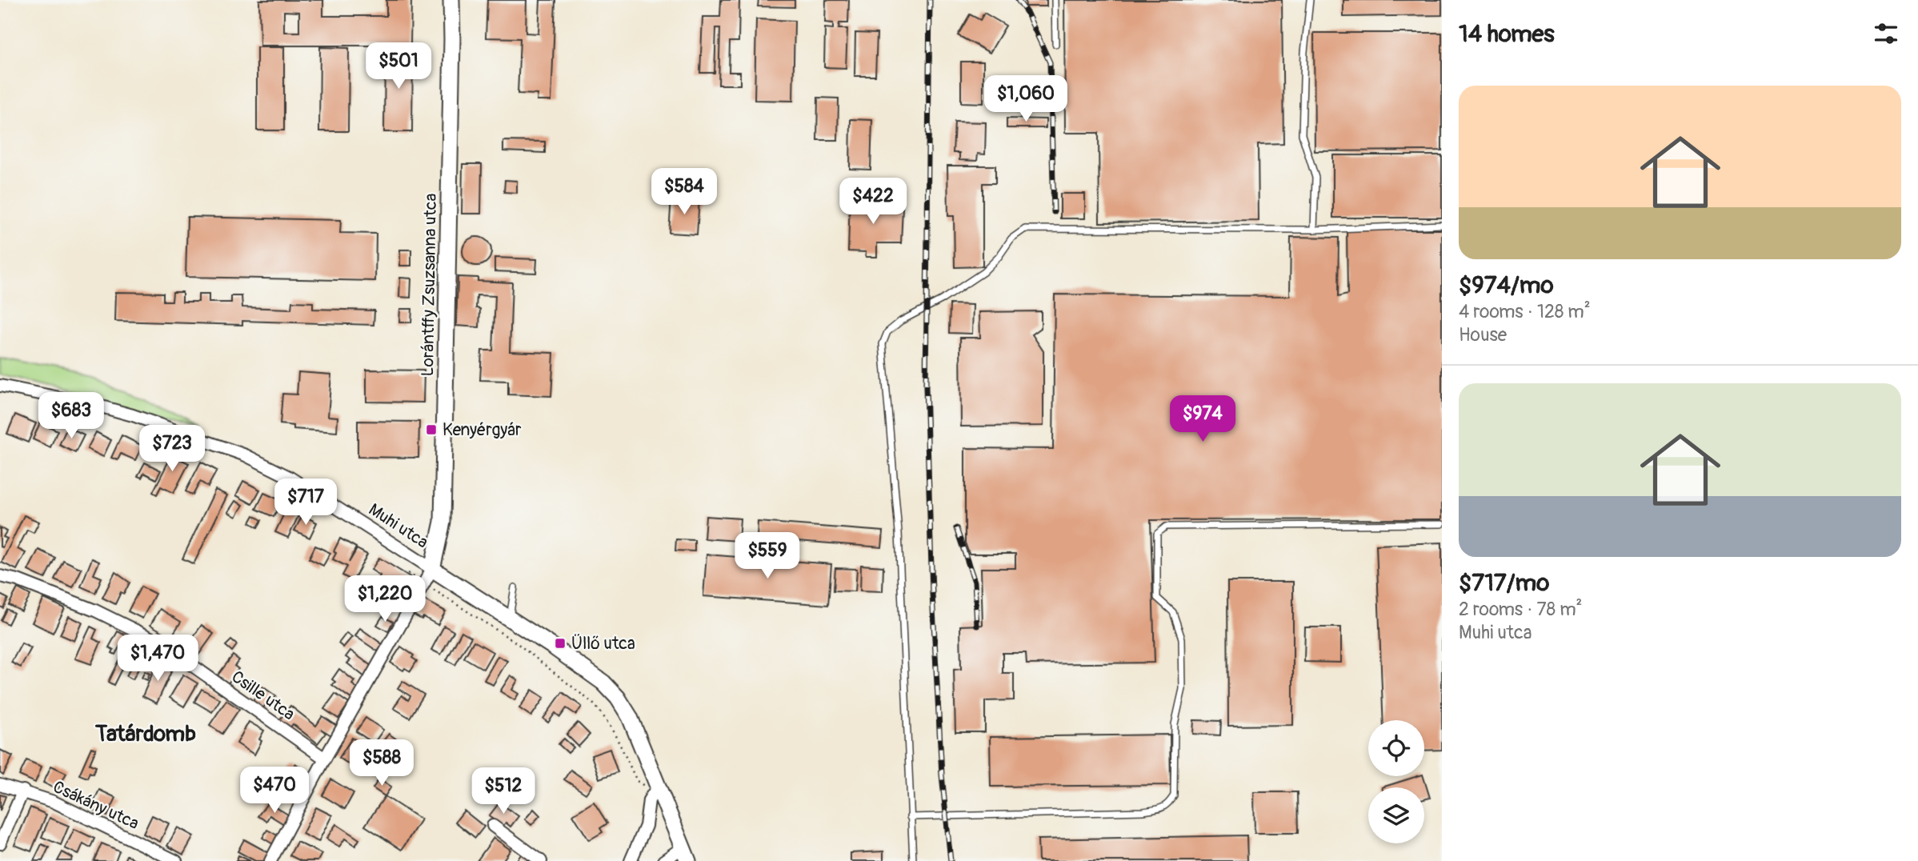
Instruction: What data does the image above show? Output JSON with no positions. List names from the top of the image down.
{
  "streets": {
    "main road": ["Lorántffy Zsuzsanna utca", "Muhi utca"],
    "street": ["Csille utca", "Csákány utca"]
  },
  "crossings": [
    ["Lorántffy Zsuzsanna utca", "Muhi utca"]
  ],
  "districts": ["Tatárdomb"],
  "places": {
    "transit": ["Kenyérgyár", "Üllő utca"]
  },
  "page": {
    "heading": "14 homes",
    "price": [
      "$501",
      "$1,060",
      "$584",
      "$422",
      "$683",
      "$974",
      "$723",
      "$717",
      "$559",
      "$1,220",
      "$1,470",
      "$588",
      "$470",
      "$512"
    ],
    "list": [
      {
        "name": "$974/mo",
        "note": "4 rooms · 128 m² · House"
      },
      {
        "name": "$717/mo",
        "note": "2 rooms · 78 m² · Muhi utca"
      }
    ]
  }
}
